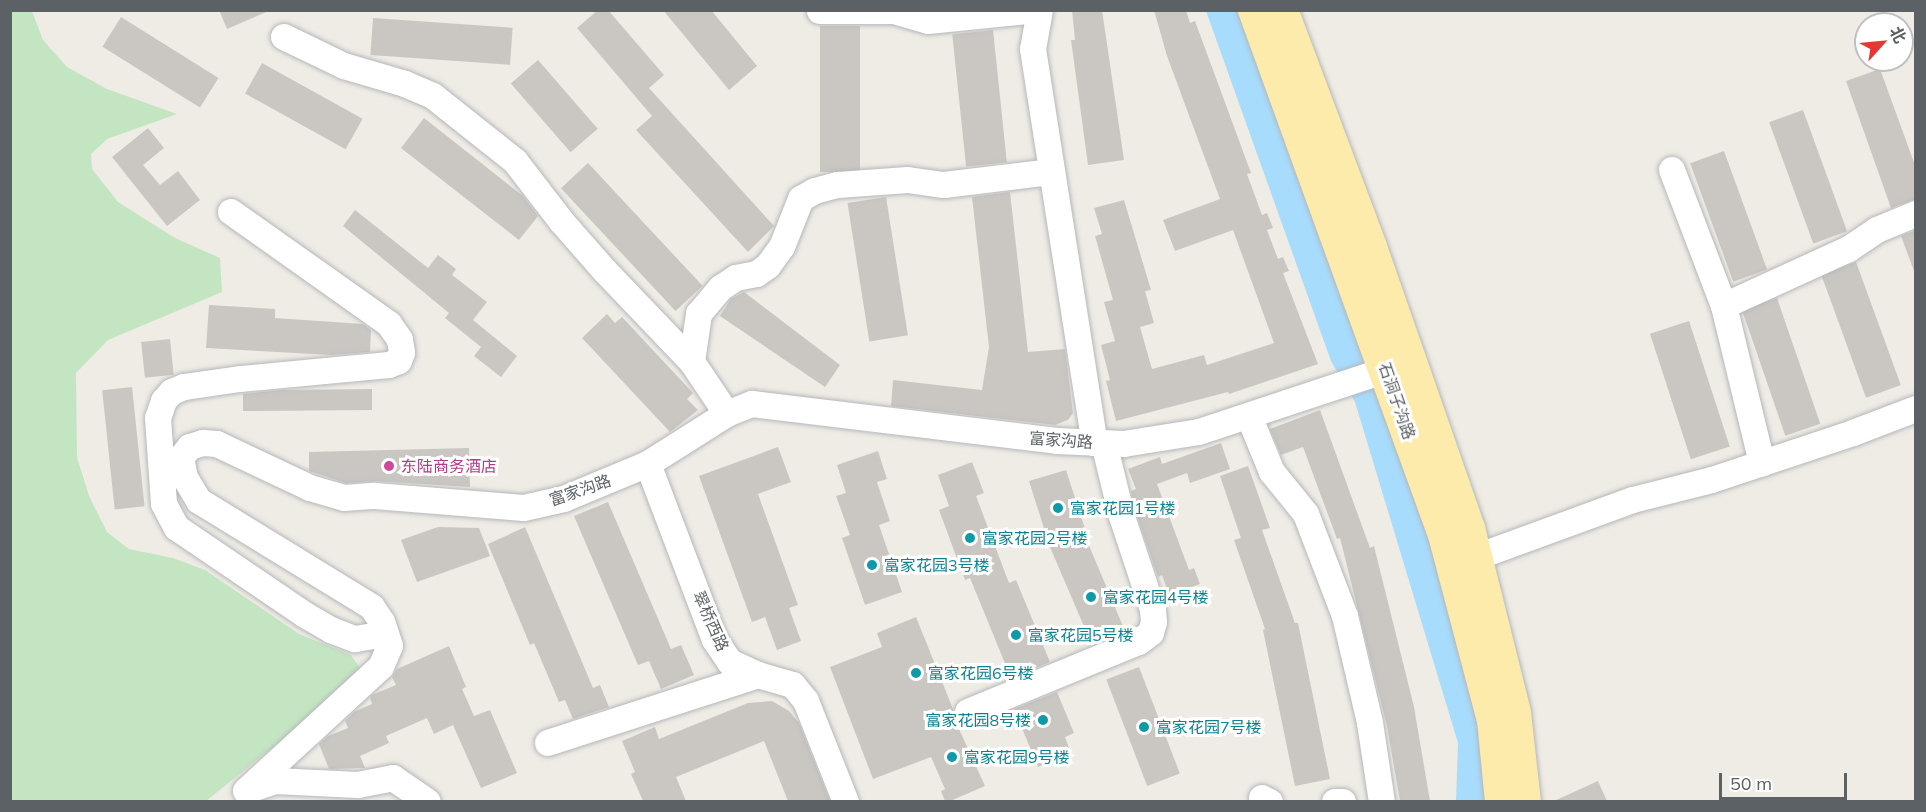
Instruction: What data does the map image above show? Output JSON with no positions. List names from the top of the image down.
{
  "streets": {
    "main road": ["石洞子沟路"],
    "street": ["富家沟路", "翠桥西路"]
  },
  "crossings": [
    ["石洞子沟路", "富家沟路"],
    ["富家沟路", "翠桥西路"]
  ],
  "places": [
    "东陆商务酒店",
    "富家花园1号楼",
    "富家花园2号楼",
    "富家花园3号楼",
    "富家花园4号楼",
    "富家花园5号楼",
    "富家花园6号楼",
    "富家花园8号楼",
    "富家花园7号楼",
    "富家花园9号楼"
  ],
  "scale_bar": "50 m",
  "north": "top right"
}
